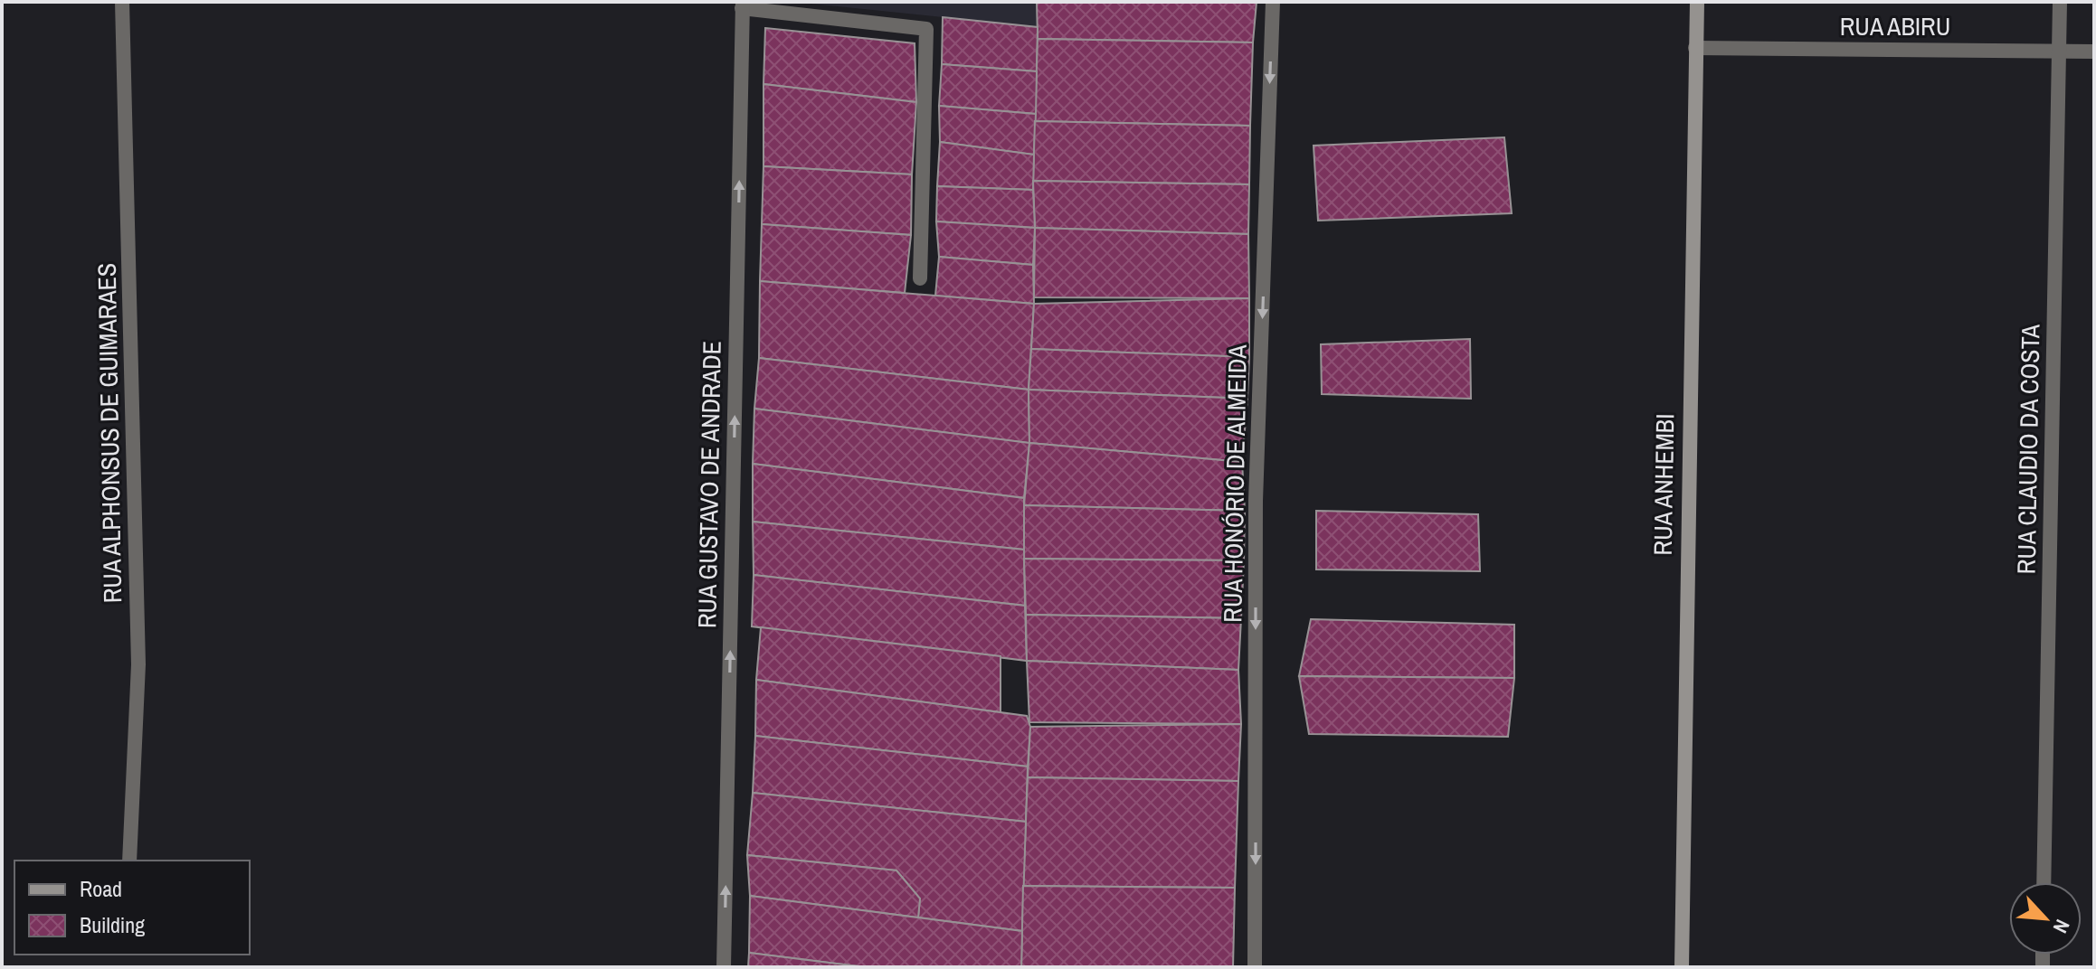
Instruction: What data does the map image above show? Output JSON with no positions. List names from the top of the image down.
{
  "streets": {
    "street": [
      "RUA ABIRU",
      "RUA ALPHONSUS DE GUIMARAES",
      "RUA CLAUDIO DA COSTA",
      "RUA HONÓRIO DE ALMEIDA",
      "RUA GUSTAVO DE ANDRADE",
      "RUA ANHEMBI"
    ]
  },
  "crossings": [
    ["RUA ABIRU", "RUA CLAUDIO DA COSTA"],
    ["RUA ABIRU", "RUA ANHEMBI"]
  ],
  "one_way": ["RUA HONÓRIO DE ALMEIDA", "RUA GUSTAVO DE ANDRADE"],
  "legend": ["Road", "Building"],
  "north": "bottom right"
}
